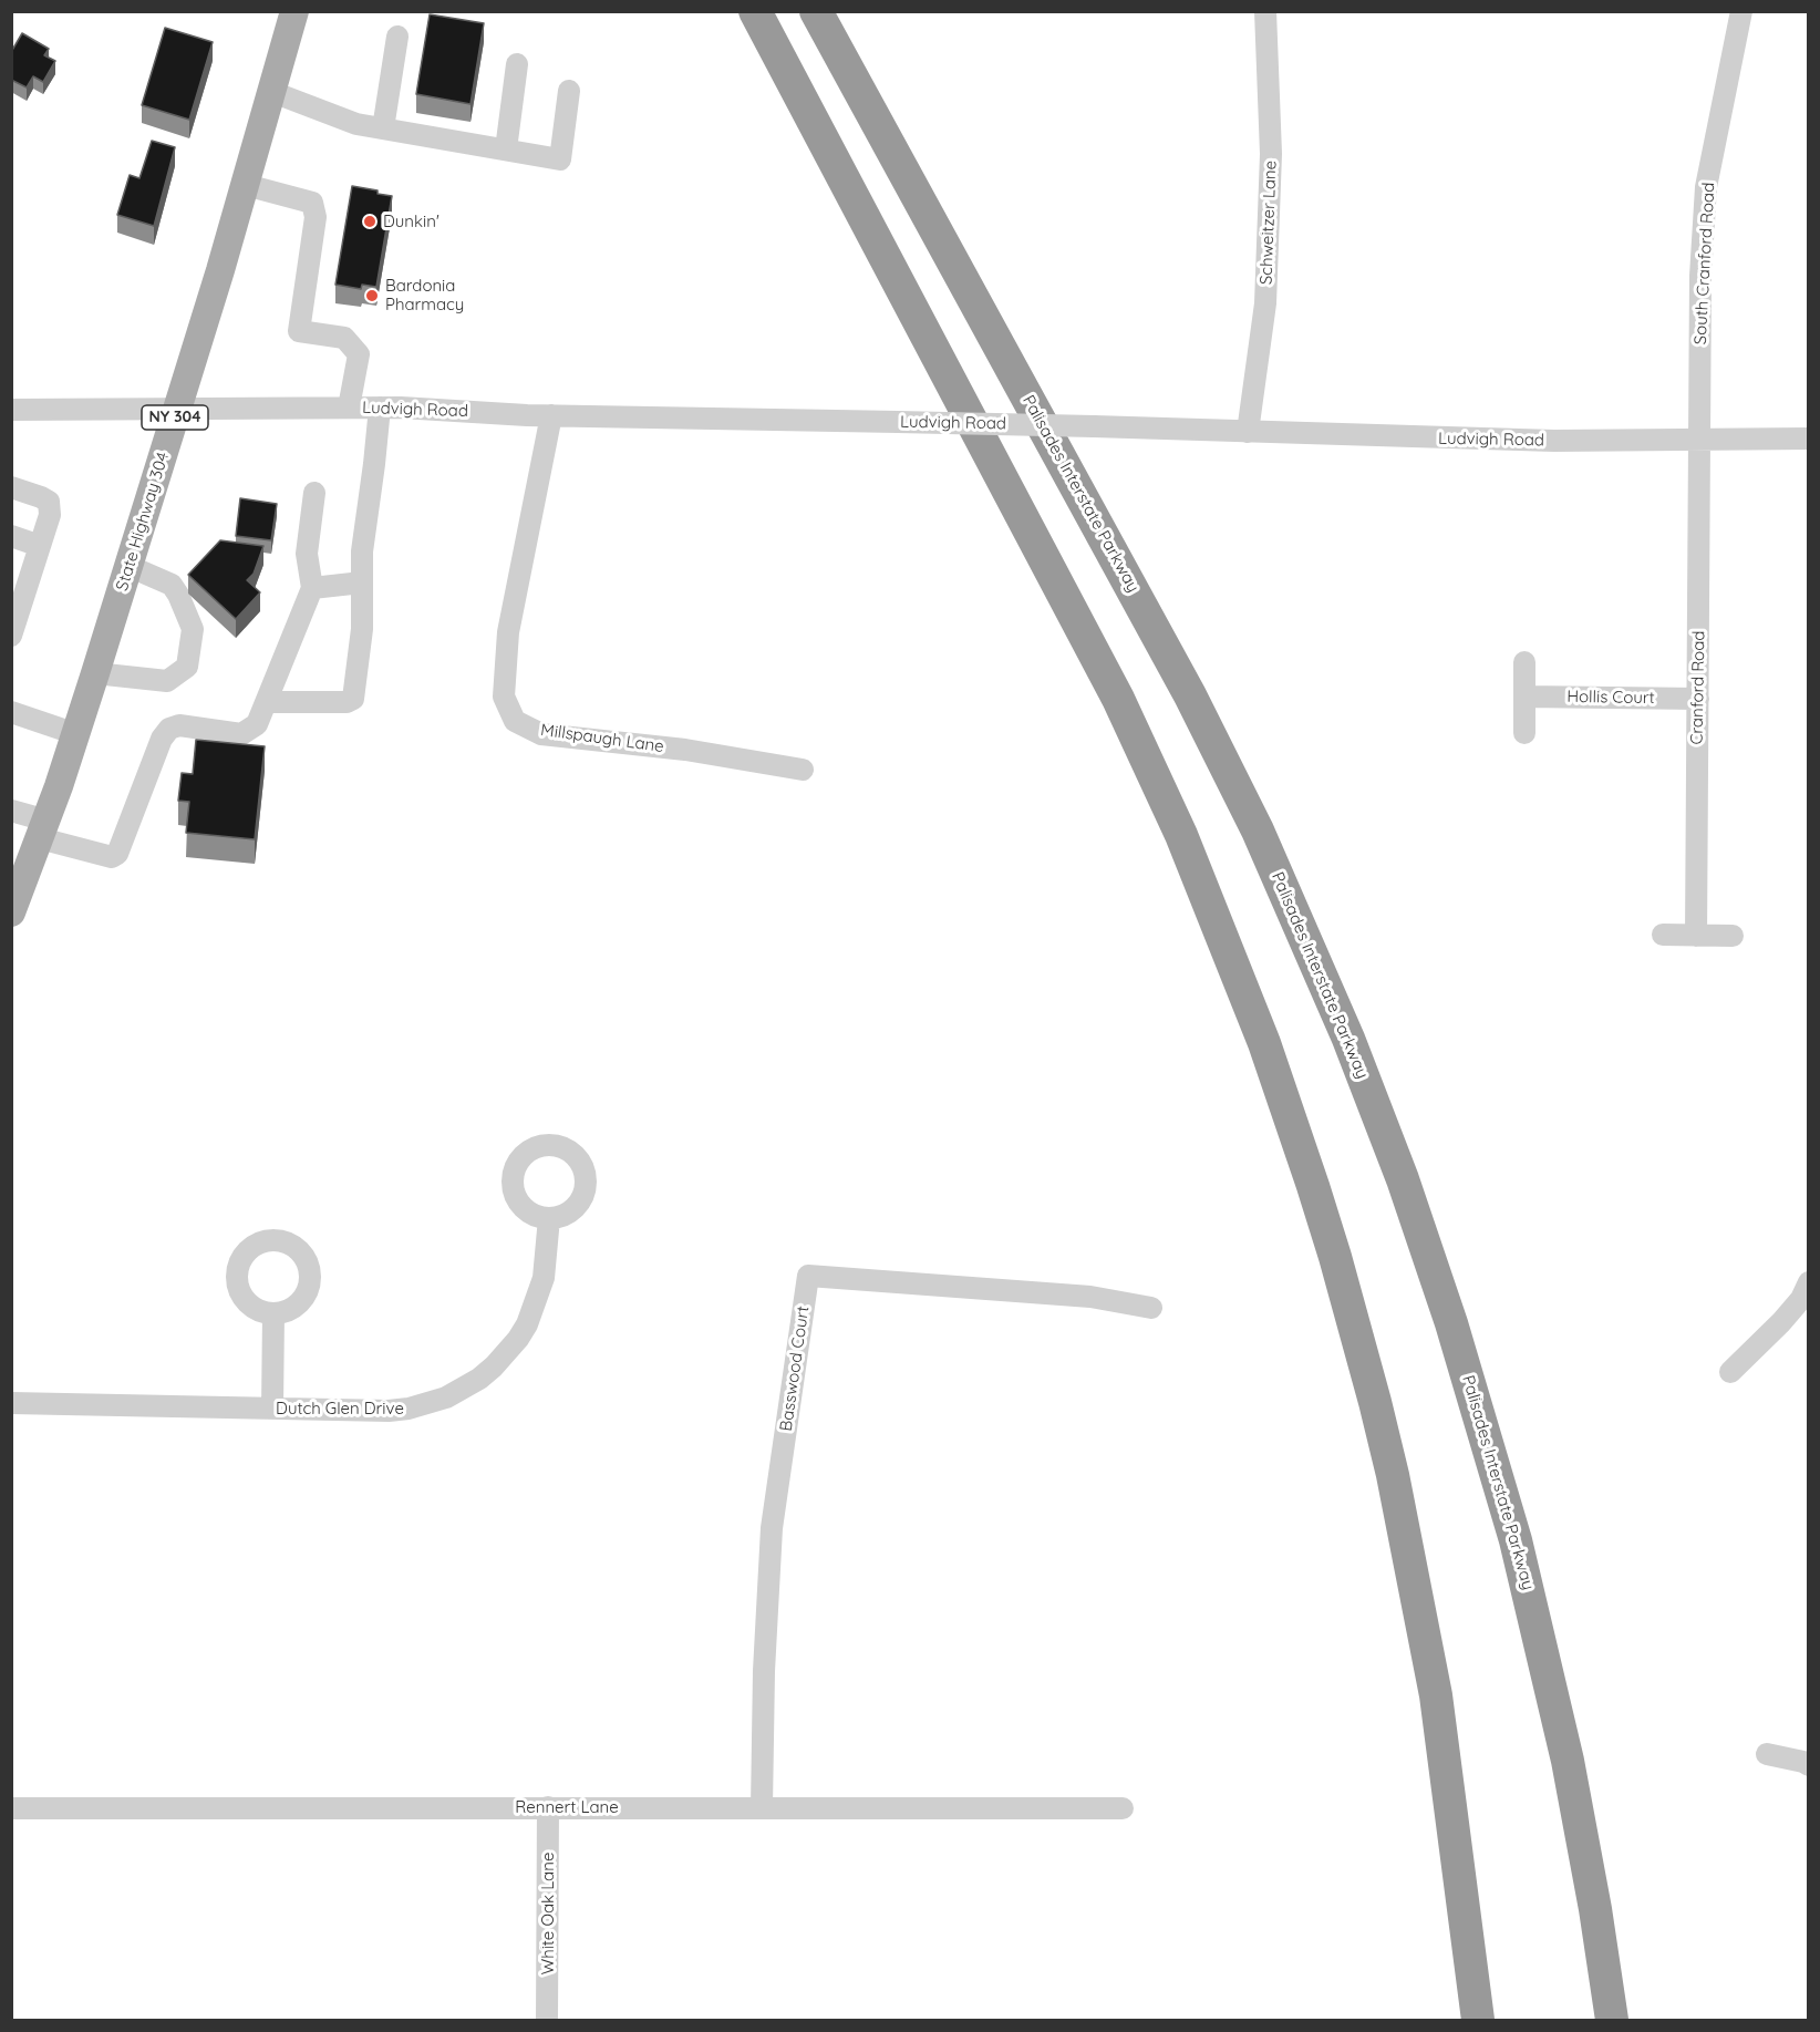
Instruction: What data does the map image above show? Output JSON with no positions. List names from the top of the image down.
{
  "streets": {
    "highway": ["Palisades Interstate Parkway"],
    "main road": ["NY 304", "State Highway 304"],
    "street": [
      "Schweitzer Lane",
      "South Cranford Road",
      "Ludvigh Road",
      "Cranford Road",
      "Hollis Court",
      "Millspaugh Lane",
      "Basswood Court",
      "Dutch Glen Drive",
      "Rennert Lane",
      "White Oak Lane"
    ]
  },
  "crossings": [
    ["Schweitzer Lane", "Ludvigh Road"],
    ["South Cranford Road", "Ludvigh Road"],
    ["South Cranford Road", "Cranford Road"],
    ["Ludvigh Road", "State Highway 304"],
    ["Ludvigh Road", "Cranford Road"],
    ["Ludvigh Road", "Millspaugh Lane"],
    ["Cranford Road", "Hollis Court"],
    ["Basswood Court", "Rennert Lane"],
    ["Rennert Lane", "White Oak Lane"]
  ],
  "places": ["Dunkin'", "Bardonia Pharmacy"]
}
